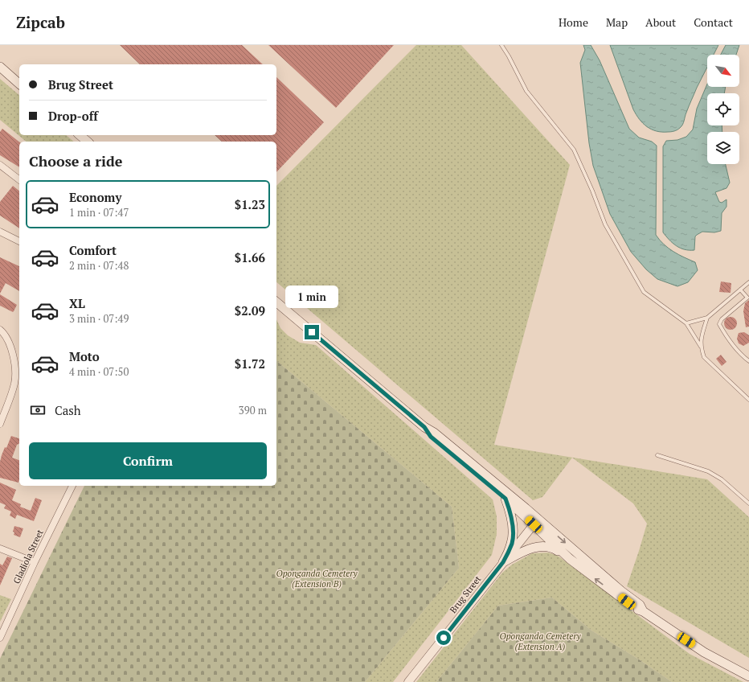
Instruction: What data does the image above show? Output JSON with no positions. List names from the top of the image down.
{
  "streets": {
    "street": ["Gladiola Street", "Brug Street"]
  },
  "parks": ["Oponganda Cemetery (Extension B)", "Oponganda Cemetery (Extension A)"],
  "north": "bottom right",
  "page": {
    "header": "Zipcab",
    "nav": [
      "Home",
      "Map",
      "About",
      "Contact"
    ],
    "banner": ["Brug Street", "Drop-off"],
    "heading": "Choose a ride",
    "list": [
      {
        "name": "Economy",
        "note": "1 min · 07:47",
        "value": "$1.23"
      },
      {
        "name": "Comfort",
        "note": "2 min · 07:48",
        "value": "$1.66"
      },
      {
        "name": "XL",
        "note": "3 min · 07:49",
        "value": "$2.09"
      },
      {
        "name": "Moto",
        "note": "4 min · 07:50",
        "value": "$1.72"
      }
    ],
    "bubble": "1 min",
    "pay": ["Cash", "390 m"],
    "buttons": "Confirm"
  }
}
